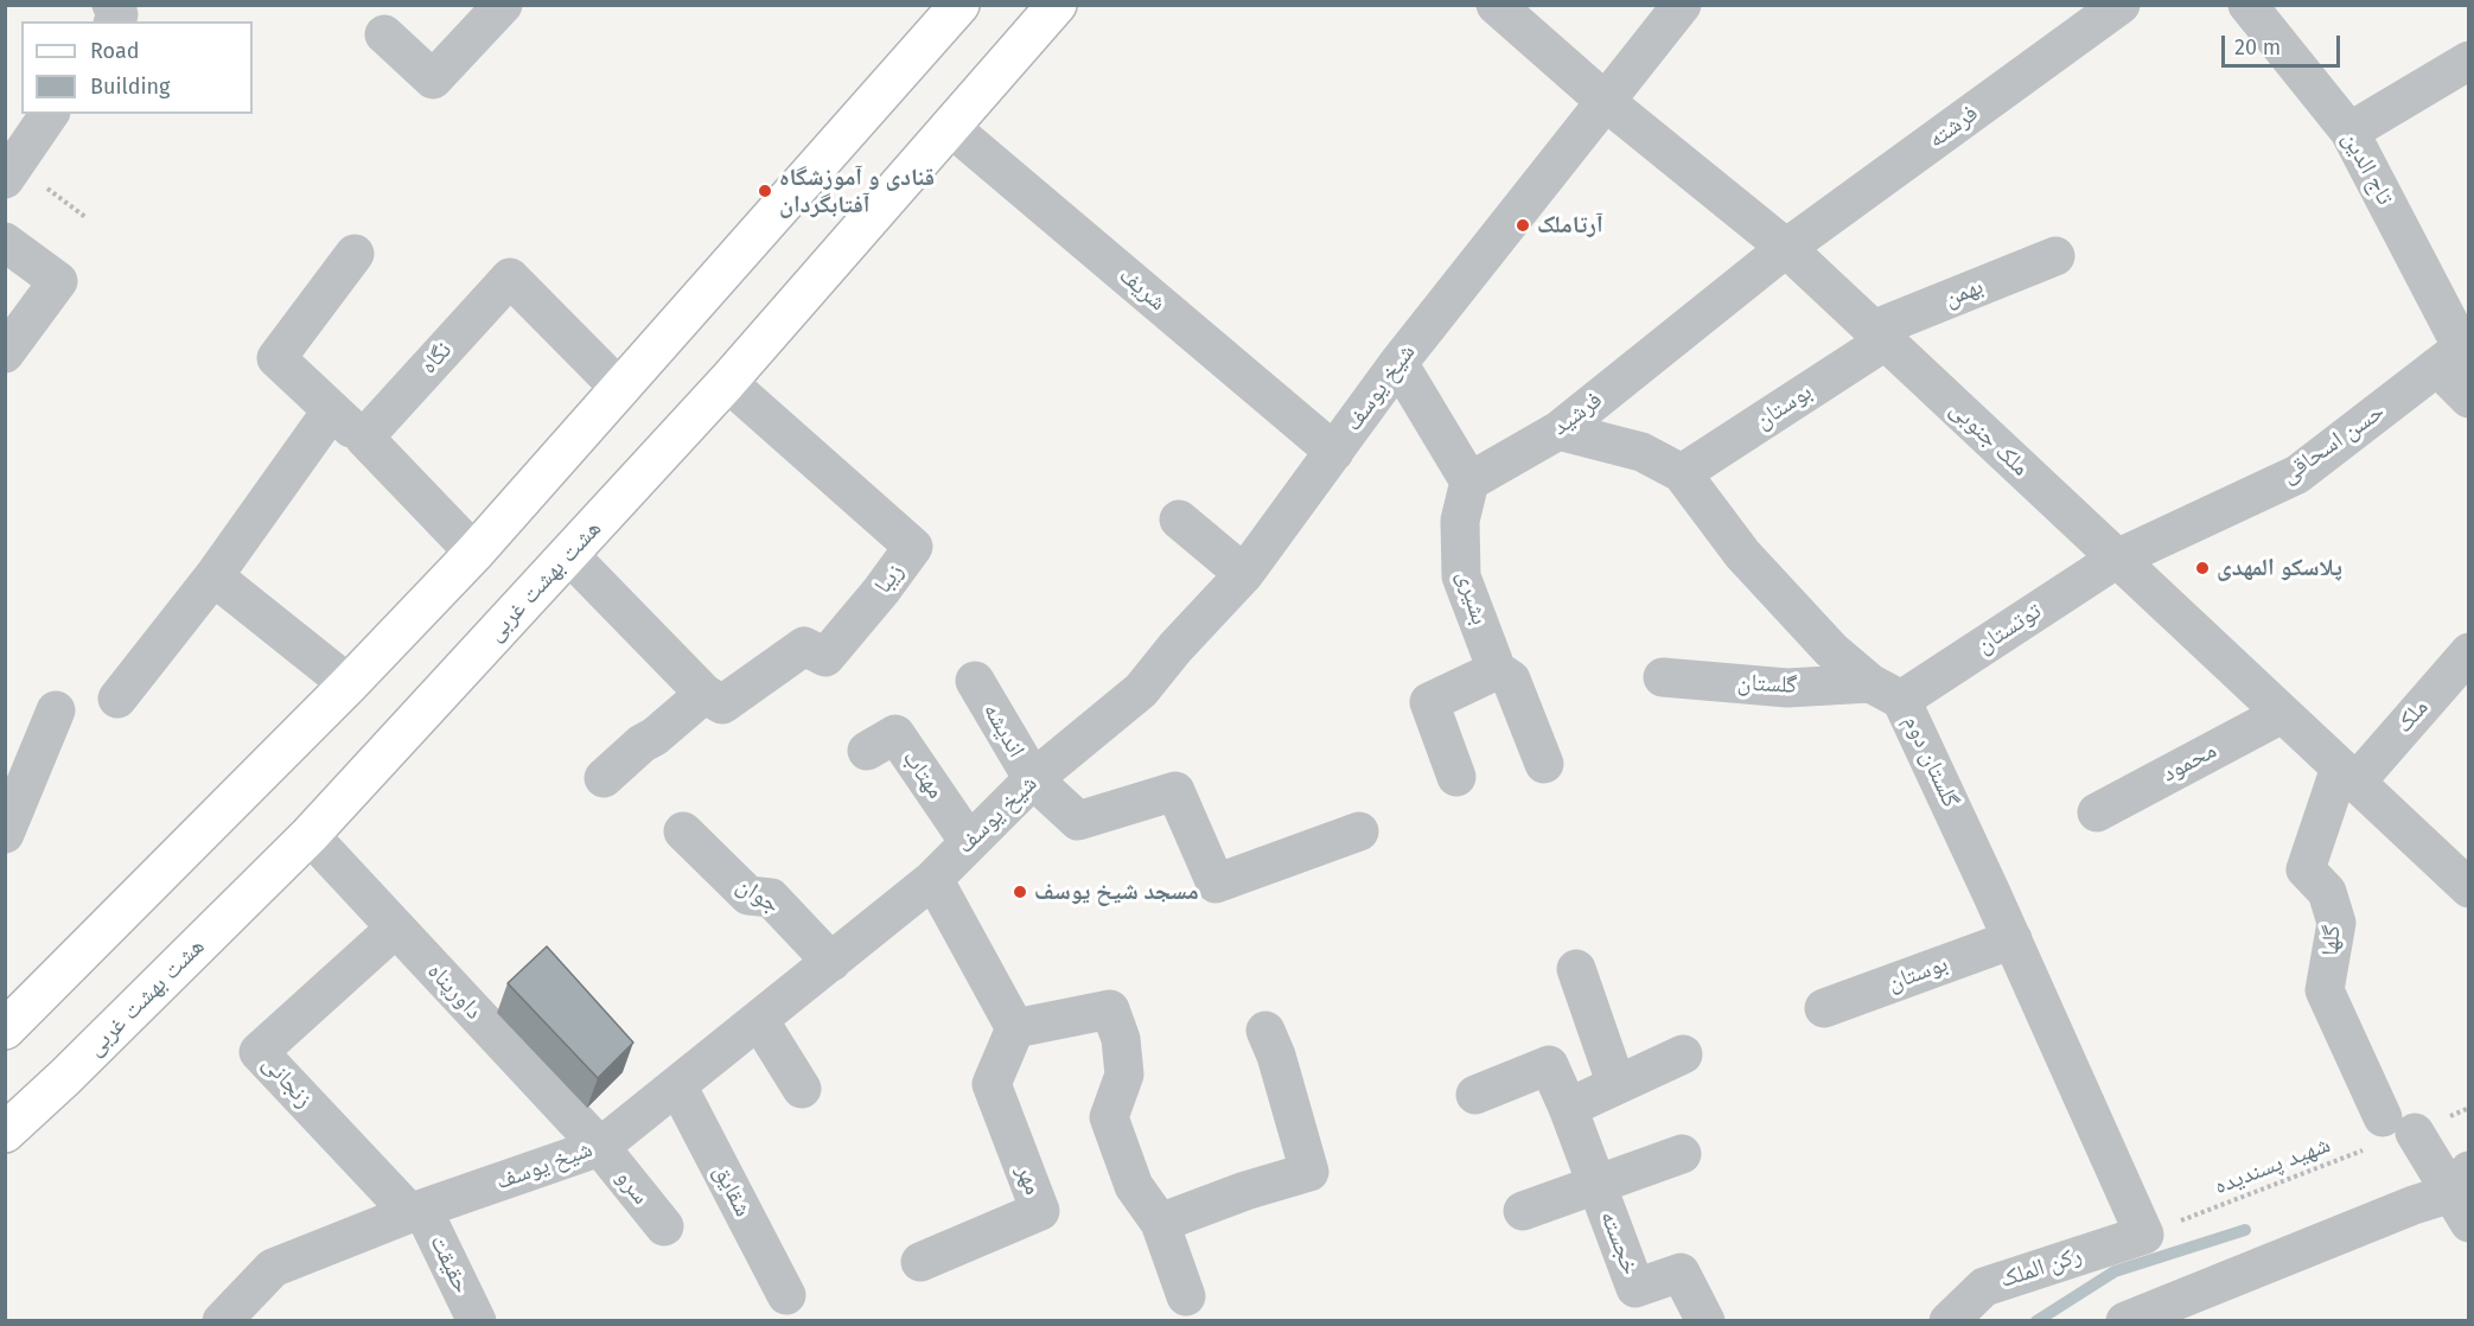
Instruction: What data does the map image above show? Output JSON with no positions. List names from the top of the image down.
{
  "streets": {
    "main road": ["هشت بهشت غربی"],
    "street": [
      "فرشته",
      "تاج الدین",
      "شریف",
      "بهمن",
      "نگاه",
      "شیخ یوسف",
      "بوستان",
      "فرشید",
      "ملک جنوبی",
      "حسن اسحاقی",
      "زیبا",
      "بشیری",
      "توتستان",
      "گلستان",
      "ملک",
      "اندیشه",
      "گلستان دوم",
      "محمود",
      "مهتاب",
      "جوان",
      "گلها",
      "داورپناه",
      "زنجانی",
      "مهر",
      "سرو",
      "شقایق",
      "خجسته",
      "حقیقت",
      "رکن الملک"
    ],
    "path": ["شهید پسندیده"]
  },
  "crossings": [
    ["فرشته", "فرشید"],
    ["فرشته", "ملک جنوبی"],
    ["تاج الدین", "حسن اسحاقی"],
    ["شریف", "شیخ یوسف"],
    ["شریف", "هشت بهشت غربی"],
    ["بهمن", "بوستان"],
    ["بهمن", "ملک جنوبی"],
    ["شیخ یوسف", "ملک جنوبی"],
    ["شیخ یوسف", "اندیشه"],
    ["شیخ یوسف", "مهتاب"],
    ["شیخ یوسف", "جوان"],
    ["شیخ یوسف", "داورپناه"],
    ["شیخ یوسف", "زنجانی"],
    ["شیخ یوسف", "سرو"],
    ["شیخ یوسف", "شقایق"],
    ["شیخ یوسف", "حقیقت"],
    ["بوستان", "ملک جنوبی"],
    ["بوستان", "گلستان دوم"],
    ["فرشید", "ملک جنوبی"],
    ["فرشید", "بشیری"],
    ["فرشید", "گلستان دوم"],
    ["ملک جنوبی", "حسن اسحاقی"],
    ["ملک جنوبی", "توتستان"],
    ["ملک جنوبی", "ملک"],
    ["ملک جنوبی", "محمود"],
    ["ملک جنوبی", "گلها"],
    ["حسن اسحاقی", "توتستان"],
    ["زیبا", "هشت بهشت غربی"],
    ["هشت بهشت غربی", "داورپناه"],
    ["توتستان", "گلستان"],
    ["توتستان", "گلستان دوم"],
    ["گلستان", "گلستان دوم"],
    ["ملک", "گلها"],
    ["گلستان دوم", "شهید پسندیده"],
    ["گلستان دوم", "رکن الملک"],
    ["گلها", "شهید پسندیده"],
    ["داورپناه", "زنجانی"],
    ["داورپناه", "سرو"],
    ["زنجانی", "حقیقت"],
    ["شهید پسندیده", "رکن الملک"]
  ],
  "places": [
    "قنادی و آموزشگاه آفتابگردان",
    "آرتاملک",
    "پلاسکو المهدی",
    "مسجد شیخ یوسف"
  ],
  "legend": ["Road", "Building"],
  "scale_bar": "20 m"
}
